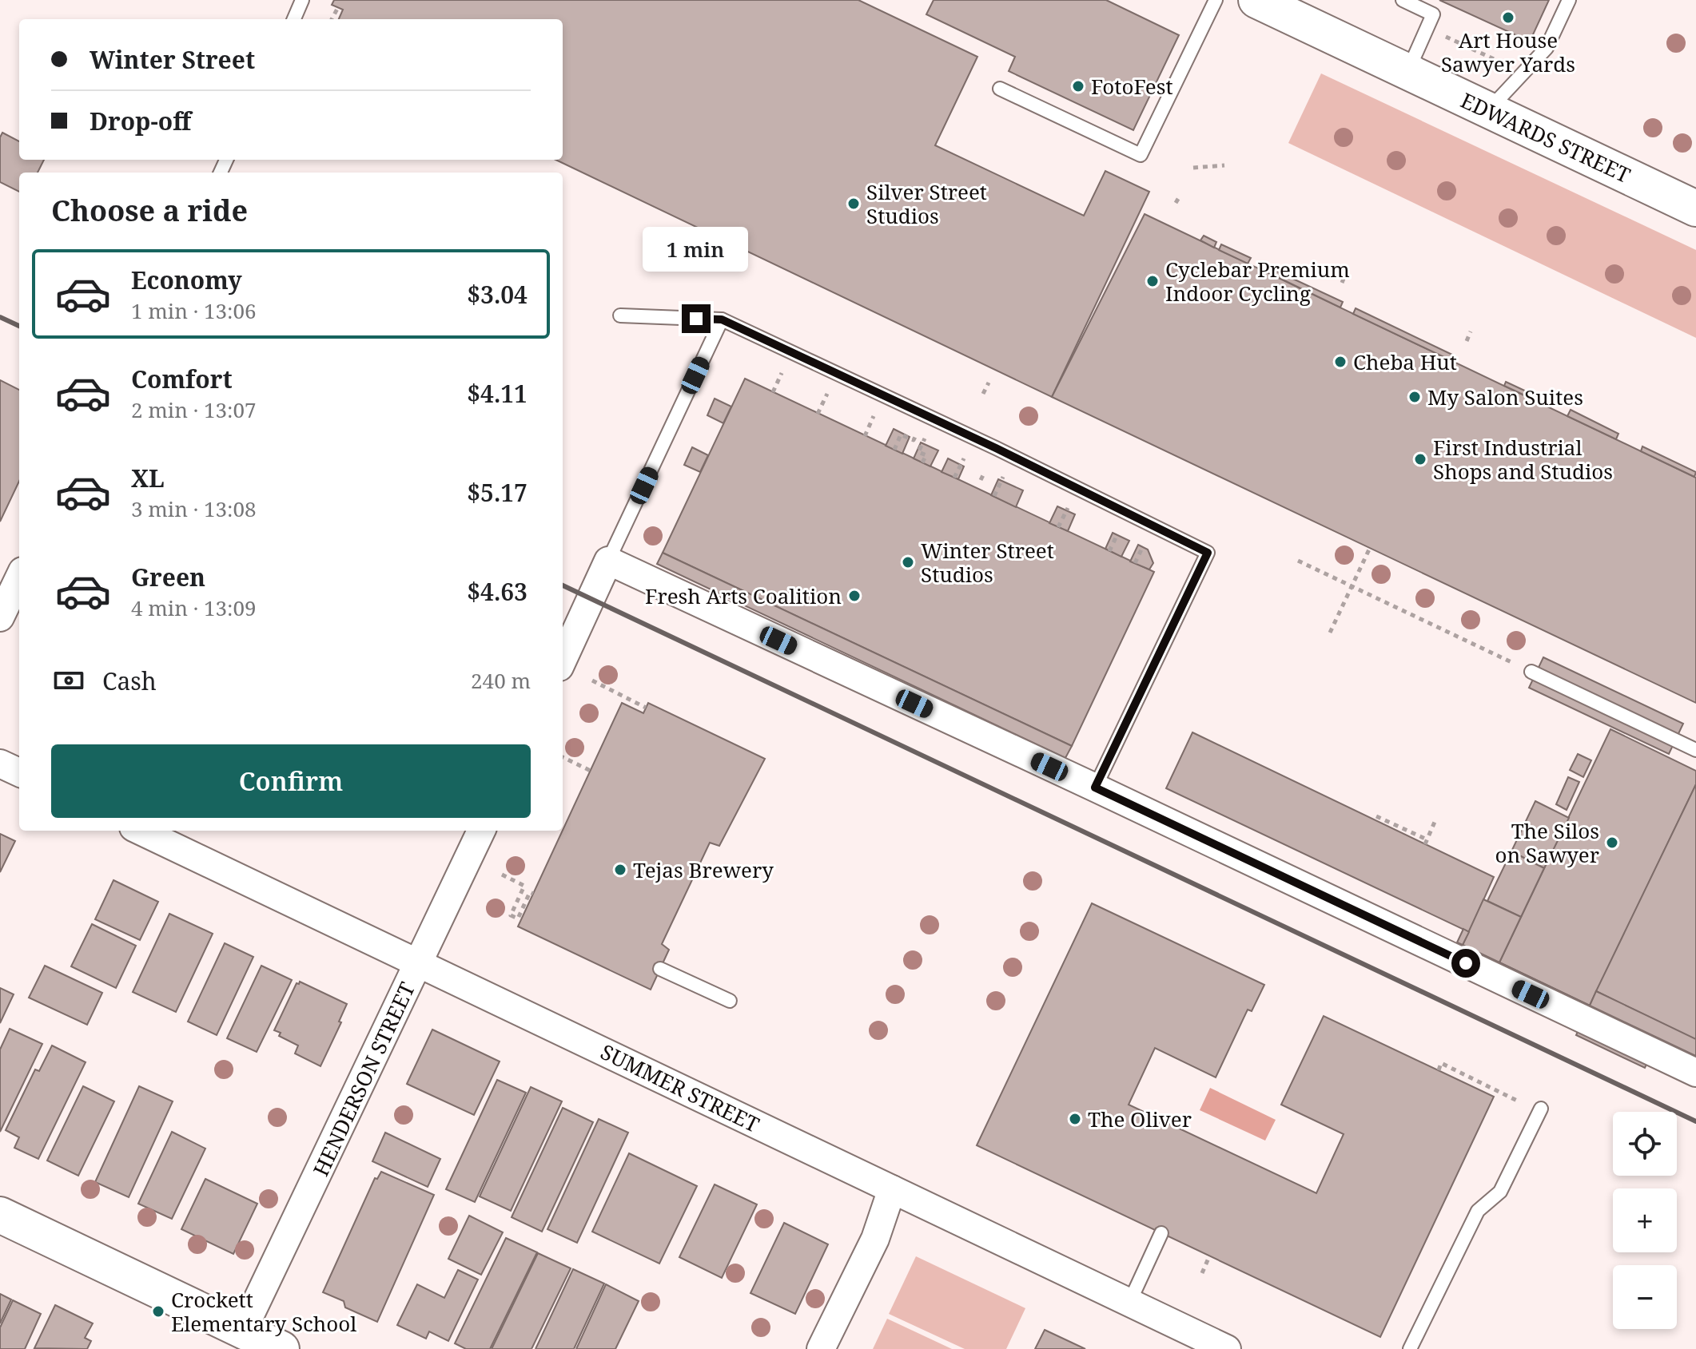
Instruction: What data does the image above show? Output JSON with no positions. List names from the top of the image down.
{
  "streets": {
    "street": ["EDWARDS STREET", "HENDERSON STREET", "SUMMER STREET"]
  },
  "crossings": [
    ["HENDERSON STREET", "SUMMER STREET"]
  ],
  "places": [
    "Art House Sawyer Yards",
    "FotoFest",
    "Silver Street Studios",
    "Cyclebar Premium Indoor Cycling",
    "Cheba Hut",
    "My Salon Suites",
    "First Industrial Shops and Studios",
    "Winter Street Studios",
    "Fresh Arts Coalition",
    "The Silos on Sawyer",
    "Tejas Brewery",
    "The Oliver",
    "Crockett Elementary School"
  ],
  "page": {
    "banner": ["Winter Street", "Drop-off"],
    "heading": "Choose a ride",
    "bubble": "1 min",
    "list": [
      {
        "name": "Economy",
        "note": "1 min · 13:06",
        "value": "$3.04"
      },
      {
        "name": "Comfort",
        "note": "2 min · 13:07",
        "value": "$4.11"
      },
      {
        "name": "XL",
        "note": "3 min · 13:08",
        "value": "$5.17"
      },
      {
        "name": "Green",
        "note": "4 min · 13:09",
        "value": "$4.63"
      }
    ],
    "pay": ["Cash", "240 m"],
    "buttons": "Confirm",
    "map_buttons": ["+", "−"]
  }
}
